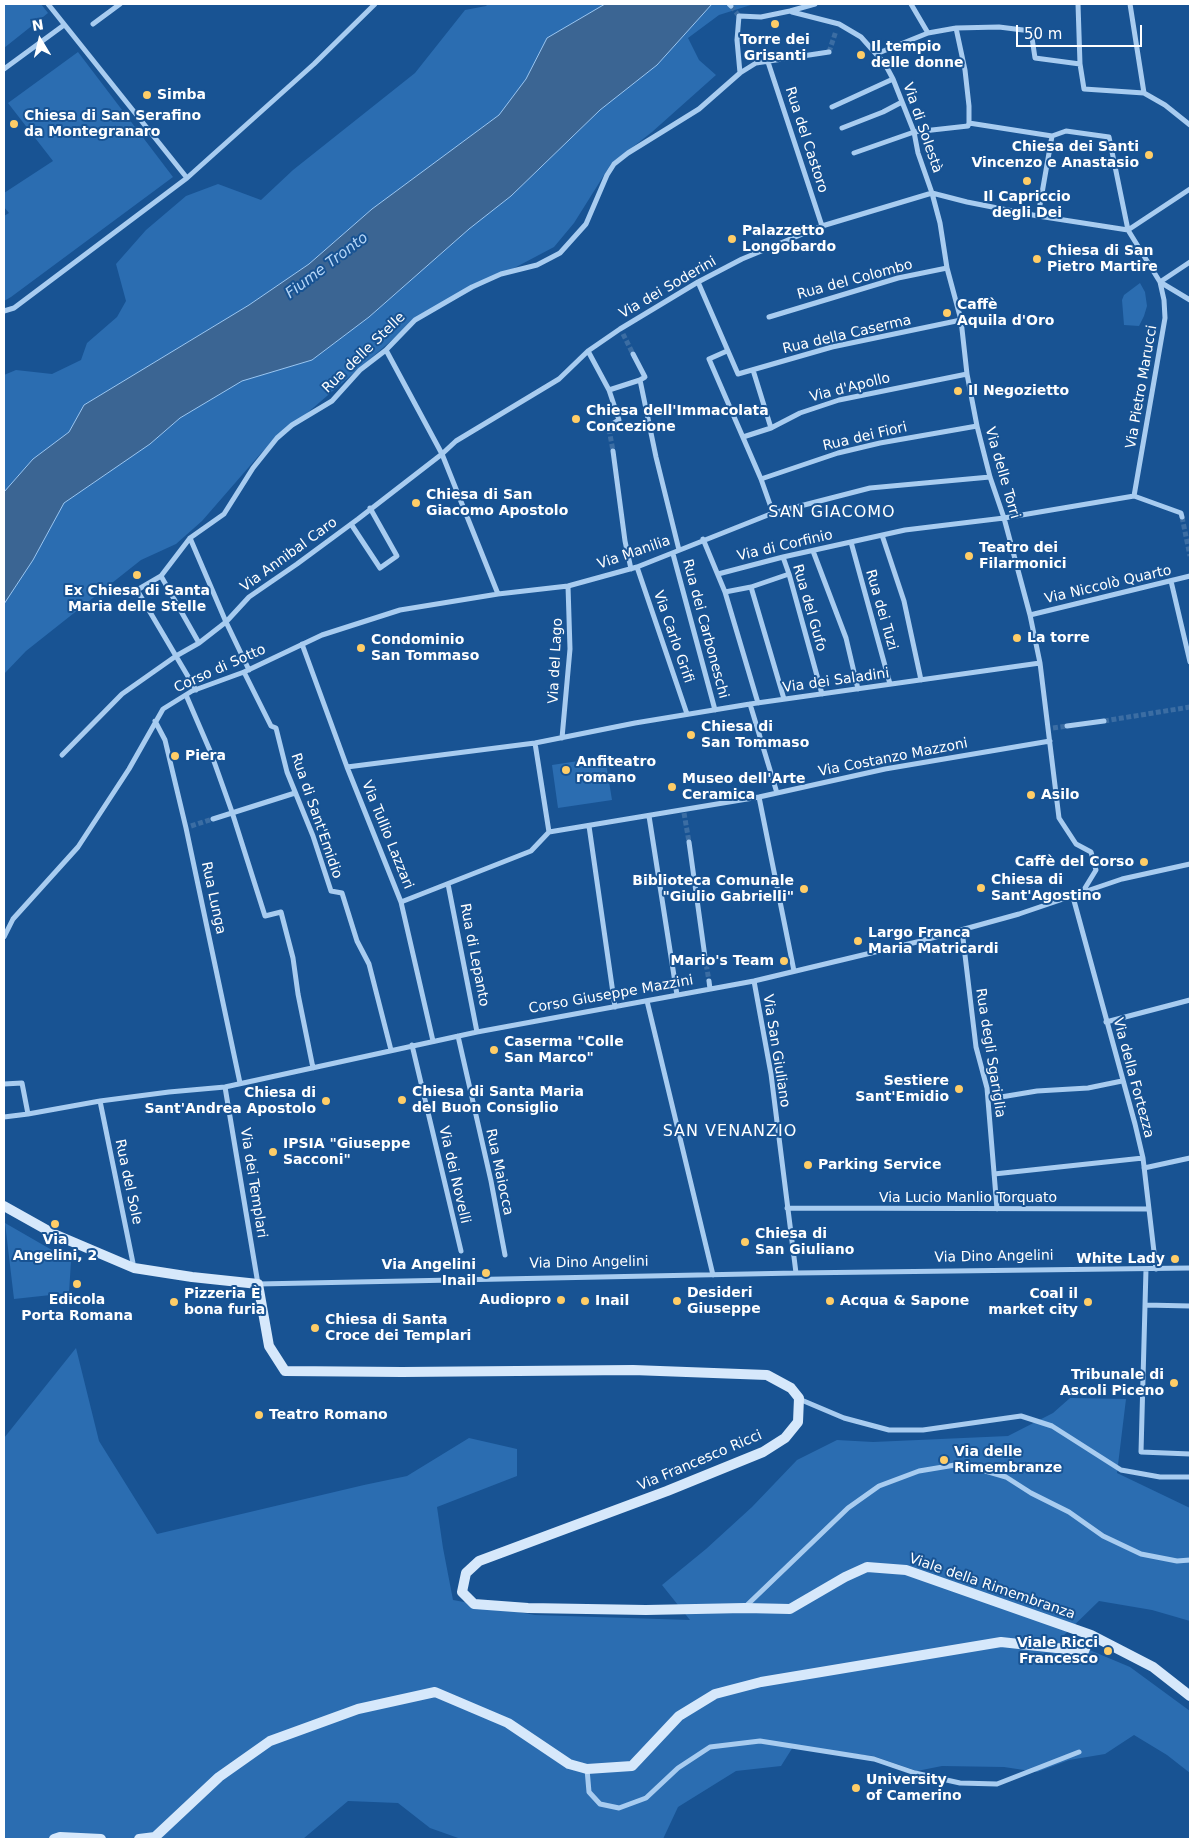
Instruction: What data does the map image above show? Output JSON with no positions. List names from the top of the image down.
{
  "streets": {
    "street": [
      "Via di Solestà",
      "Rua del Castoro",
      "Rua del Colombo",
      "Via dei Soderini",
      "Rua della Caserma",
      "Rua delle Stelle",
      "Via Pietro Marucci",
      "Via d'Apollo",
      "Rua dei Fiori",
      "Via delle Torri",
      "Via di Corfinio",
      "Via Manilia",
      "Via Annibal Caro",
      "Via Niccolò Quarto",
      "Rua del Gufo",
      "Rua dei Tuzi",
      "Rua dei Carboneschi",
      "Via Carlo Grifi",
      "Via del Lago",
      "Corso di Sotto",
      "Via dei Saladini",
      "Via Costanzo Mazzoni",
      "Rua di Sant'Emidio",
      "Via Tullio Lazzari",
      "Rua Lunga",
      "Rua di Lepanto",
      "Corso Giuseppe Mazzini",
      "Via San Giuliano",
      "Rua degli Sgariglia",
      "Via della Fortezza",
      "Rua Maiocca",
      "Via dei Novelli",
      "Rua del Sole",
      "Via dei Templari",
      "Via Lucio Manlio Torquato",
      "Via Dino Angelini",
      "Via Francesco Ricci",
      "Viale della Rimembranza"
    ]
  },
  "crossings": [
    ["Via di Solestà", "Via dei Soderini"],
    ["Via di Solestà", "Via delle Torri"],
    ["Rua del Castoro", "Via dei Soderini"],
    ["Rua del Castoro", "Rua delle Stelle"],
    ["Rua del Colombo", "Via delle Torri"],
    ["Via dei Soderini", "Via delle Torri"],
    ["Via dei Soderini", "Via Annibal Caro"],
    ["Rua della Caserma", "Via delle Torri"],
    ["Rua delle Stelle", "Via Annibal Caro"],
    ["Rua delle Stelle", "Corso di Sotto"],
    ["Rua delle Stelle", "Rua di Sant'Emidio"],
    ["Via Pietro Marucci", "Via di Corfinio"],
    ["Via d'Apollo", "Via delle Torri"],
    ["Rua dei Fiori", "Via delle Torri"],
    ["Via delle Torri", "Via di Corfinio"],
    ["Via delle Torri", "Via Manilia"],
    ["Via delle Torri", "Via Niccolò Quarto"],
    ["Via delle Torri", "Via dei Saladini"],
    ["Via delle Torri", "Via Costanzo Mazzoni"],
    ["Via delle Torri", "Corso Giuseppe Mazzini"],
    ["Via di Corfinio", "Rua del Gufo"],
    ["Via di Corfinio", "Rua dei Tuzi"],
    ["Via Manilia", "Rua dei Carboneschi"],
    ["Via Manilia", "Via Carlo Grifi"],
    ["Via Manilia", "Via del Lago"],
    ["Via Manilia", "Corso di Sotto"],
    ["Via Annibal Caro", "Rua di Sant'Emidio"],
    ["Rua del Gufo", "Via dei Saladini"],
    ["Rua dei Tuzi", "Via dei Saladini"],
    ["Rua dei Carboneschi", "Via dei Saladini"],
    ["Via Carlo Grifi", "Via dei Saladini"],
    ["Via del Lago", "Via dei Saladini"],
    ["Corso di Sotto", "Rua di Sant'Emidio"],
    ["Corso di Sotto", "Via Tullio Lazzari"],
    ["Corso di Sotto", "Rua Lunga"],
    ["Via dei Saladini", "Via Tullio Lazzari"],
    ["Rua di Sant'Emidio", "Corso Giuseppe Mazzini"],
    ["Via Tullio Lazzari", "Corso Giuseppe Mazzini"],
    ["Rua Lunga", "Corso Giuseppe Mazzini"],
    ["Rua di Lepanto", "Corso Giuseppe Mazzini"],
    ["Corso Giuseppe Mazzini", "Via San Giuliano"],
    ["Corso Giuseppe Mazzini", "Rua degli Sgariglia"],
    ["Corso Giuseppe Mazzini", "Via della Fortezza"],
    ["Corso Giuseppe Mazzini", "Rua Maiocca"],
    ["Corso Giuseppe Mazzini", "Via dei Novelli"],
    ["Corso Giuseppe Mazzini", "Rua del Sole"],
    ["Corso Giuseppe Mazzini", "Via dei Templari"],
    ["Via San Giuliano", "Via Lucio Manlio Torquato"],
    ["Via San Giuliano", "Via Dino Angelini"],
    ["Rua degli Sgariglia", "Via Lucio Manlio Torquato"],
    ["Via della Fortezza", "Via Lucio Manlio Torquato"],
    ["Via della Fortezza", "Via Dino Angelini"],
    ["Rua del Sole", "Via Dino Angelini"],
    ["Via dei Templari", "Via Dino Angelini"],
    ["Via Francesco Ricci", "Viale della Rimembranza"]
  ],
  "districts": ["SAN GIACOMO", "SAN VENANZIO"],
  "water": ["Fiume Tronto"],
  "places": [
    "Torre dei Grisanti",
    "Il tempio delle donne",
    "Simba",
    "Chiesa di San Serafino da Montegranaro",
    "Chiesa dei Santi Vincenzo e Anastasio",
    "Il Capriccio degli Dei",
    "Palazzetto Longobardo",
    "Chiesa di San Pietro Martire",
    "Caffè Aquila d'Oro",
    "Il Negozietto",
    "Chiesa dell'Immacolata Concezione",
    "Chiesa di San Giacomo Apostolo",
    "Teatro dei Filarmonici",
    "Ex Chiesa di Santa Maria delle Stelle",
    "La torre",
    "Condominio San Tommaso",
    "Chiesa di San Tommaso",
    "Piera",
    "Anfiteatro romano",
    "Museo dell'Arte Ceramica",
    "Asilo",
    "Caffè del Corso",
    "Chiesa di Sant'Agostino",
    "Biblioteca Comunale \"Giulio Gabrielli\"",
    "Largo Franca Maria Matricardi",
    "Mario's Team",
    "Caserma \"Colle San Marco\"",
    "Sestiere Sant'Emidio",
    "Chiesa di Santa Maria del Buon Consiglio",
    "Chiesa di Sant'Andrea Apostolo",
    "IPSIA \"Giuseppe Sacconi\"",
    "Parking Service",
    "Via Angelini, 2",
    "Chiesa di San Giuliano",
    "White Lady",
    "Via Angelini Inail",
    "Edicola Porta Romana",
    "Audiopro",
    "Inail",
    "Desideri Giuseppe",
    "Acqua & Sapone",
    "Pizzeria È bona furia",
    "Coal il market city",
    "Chiesa di Santa Croce dei Templari",
    "Tribunale di Ascoli Piceno",
    "Teatro Romano",
    "Via delle Rimembranze",
    "Viale Ricci Francesco",
    "University of Camerino"
  ],
  "scale_bar": "50 m",
  "north": "top"
}
